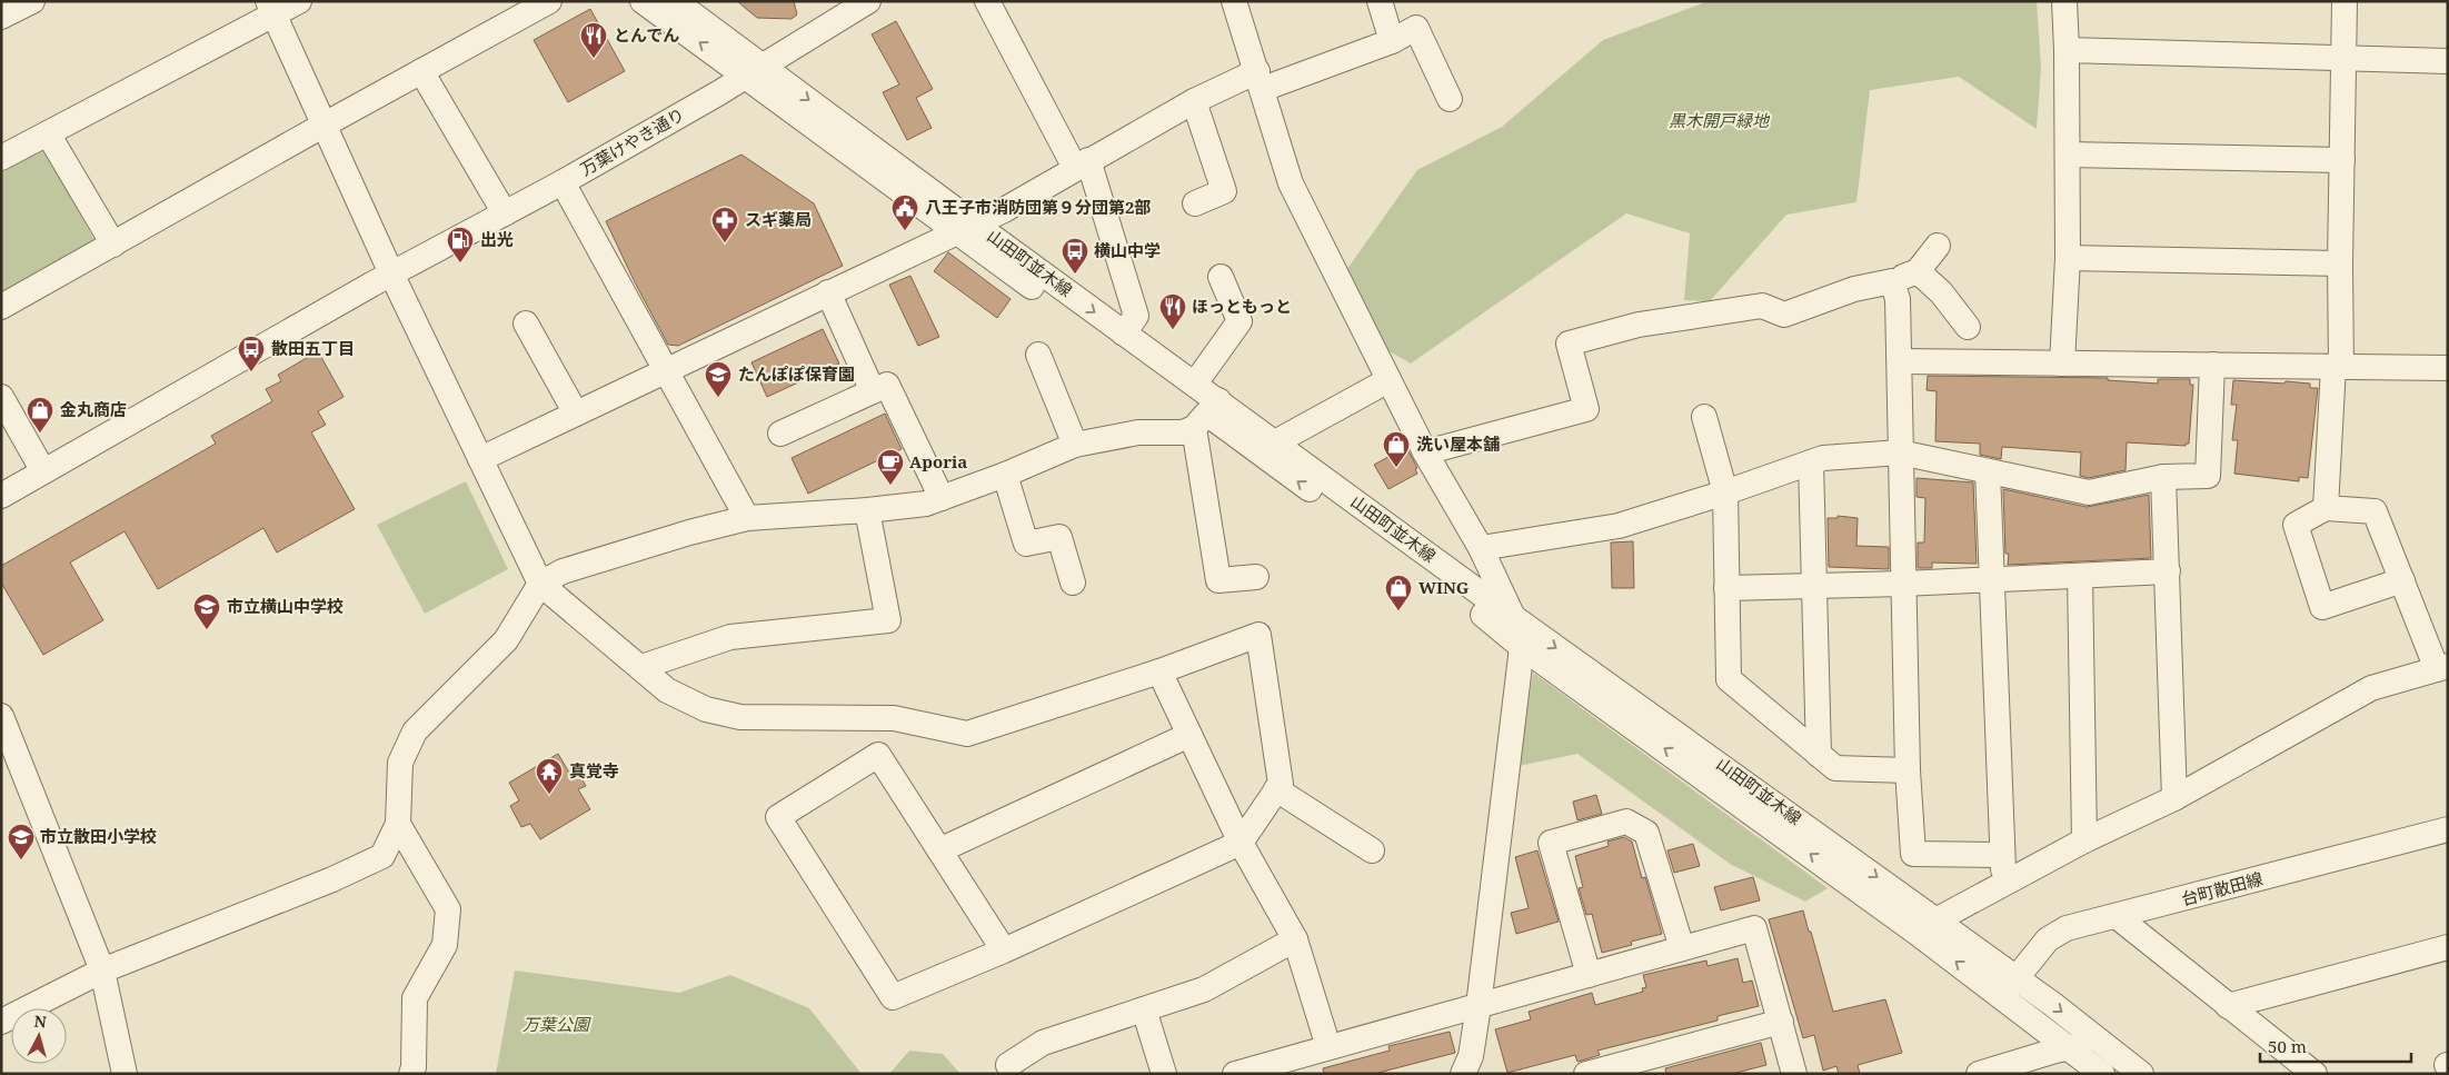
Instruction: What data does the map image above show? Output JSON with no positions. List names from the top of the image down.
{
  "streets": {
    "street": ["万葉けやき通り", "山田町並木線", "台町散田線"]
  },
  "crossings": [
    ["万葉けやき通り", "山田町並木線"],
    ["山田町並木線", "台町散田線"]
  ],
  "parks": ["黒木開戸緑地", "万葉公園"],
  "places": {
    "restaurant": ["とんでん", "ほっともっと"],
    "public building": ["八王子市消防団第９分団第2部"],
    "pharmacy": ["スギ薬局"],
    "fuel station": ["出光"],
    "bus stop": ["横山中学", "散田五丁目"],
    "school or university": ["たんぽぽ保育園", "市立横山中学校", "市立散田小学校"],
    "shop": ["金丸商店", "洗い屋本舗", "WING"],
    "cafe": ["Aporia"],
    "temple": ["真覚寺"]
  },
  "scale_bar": "50 m",
  "north": "top"
}
